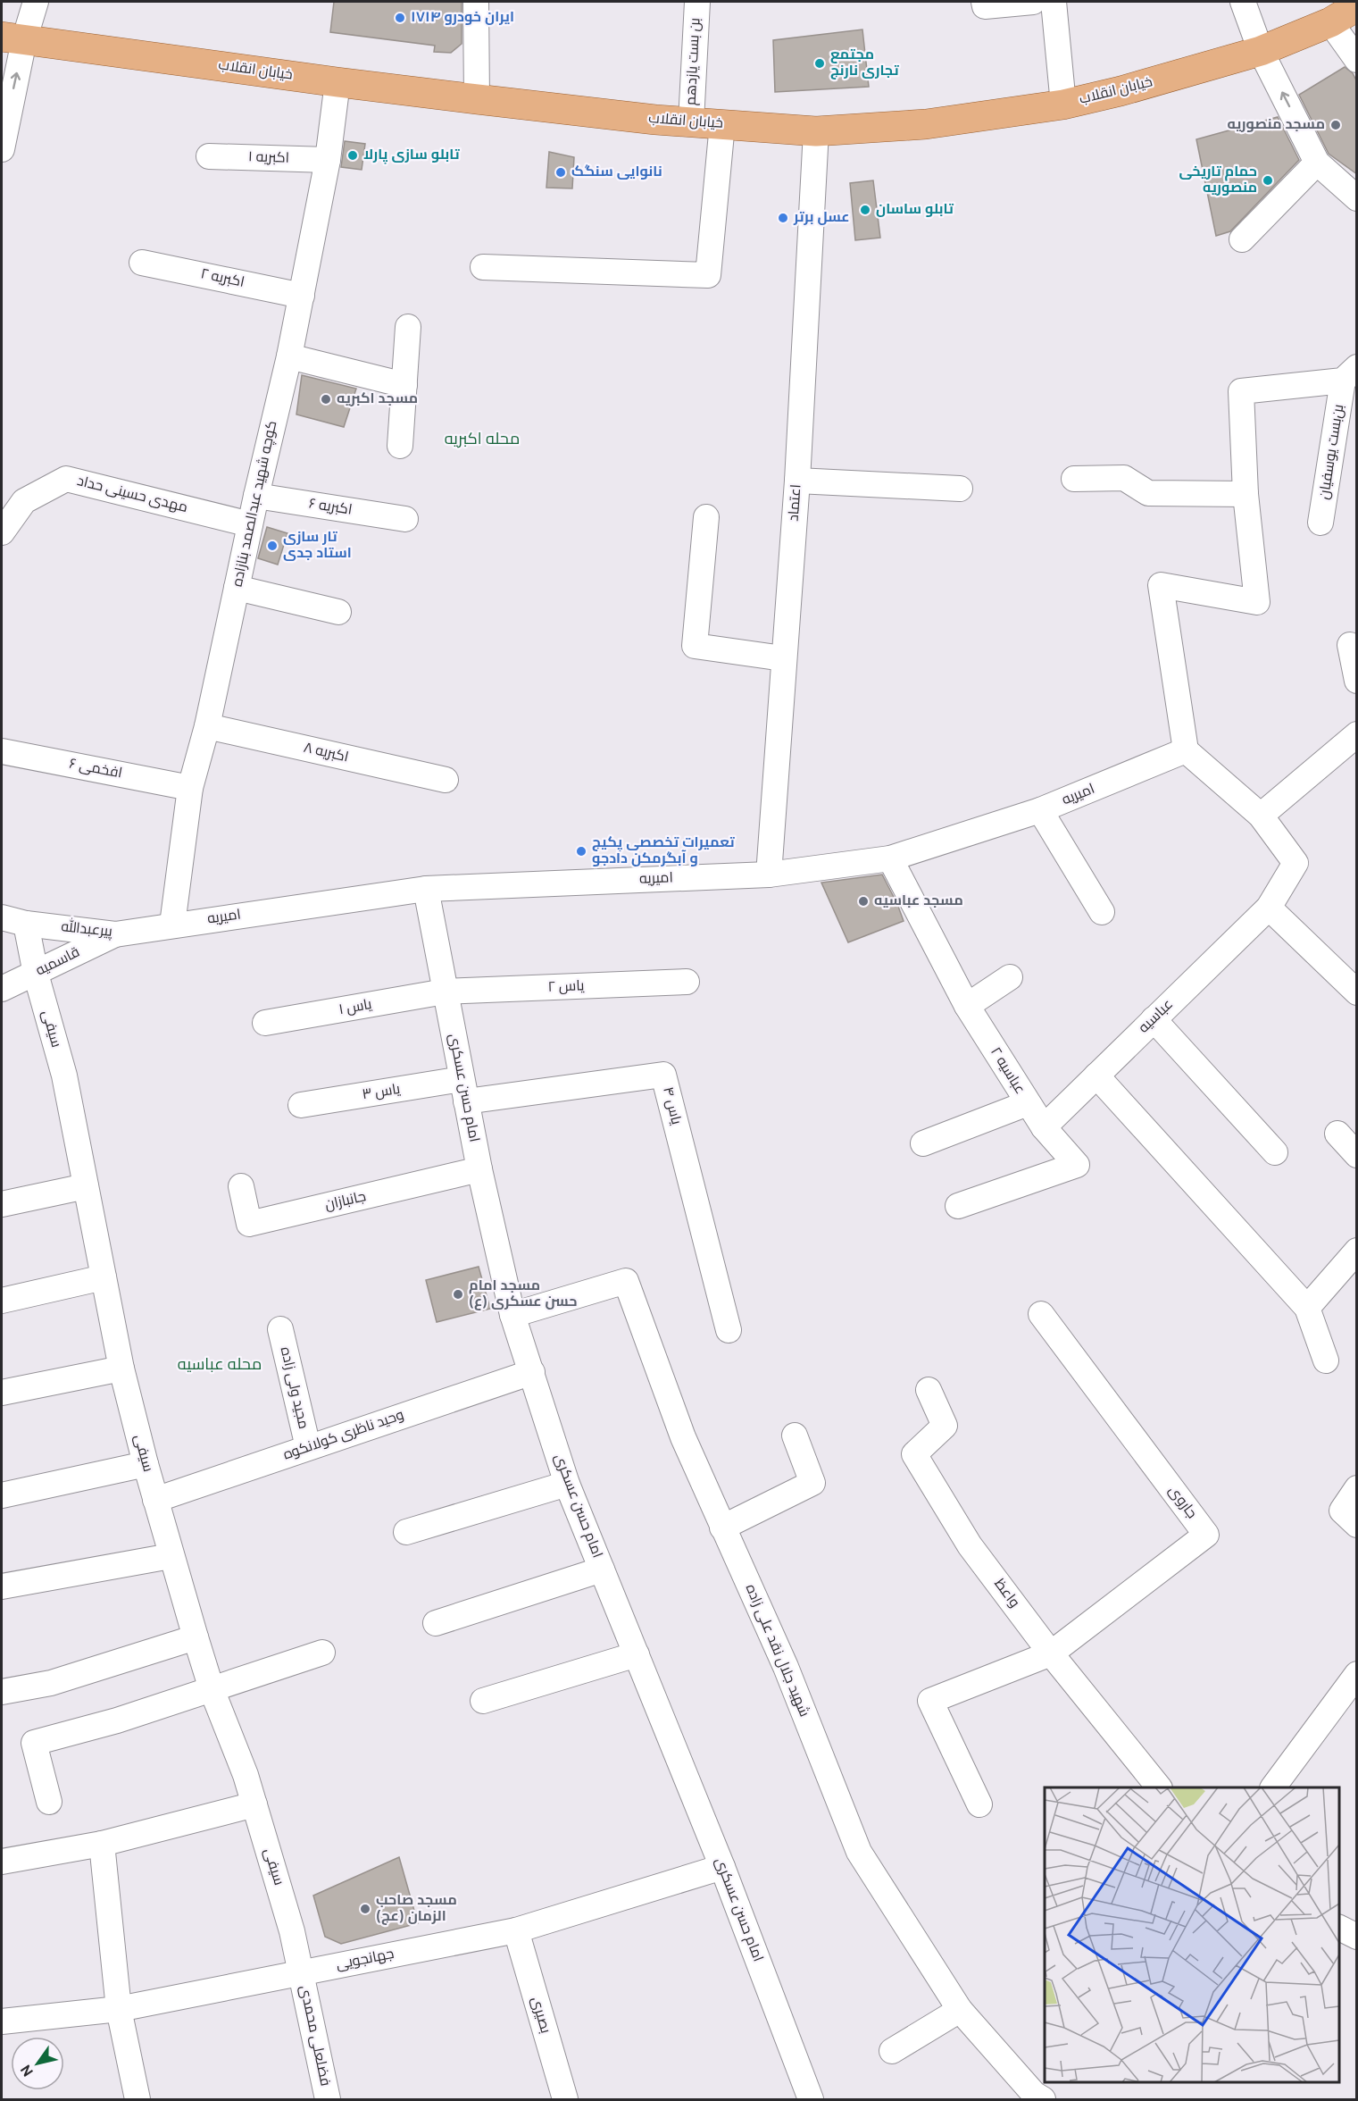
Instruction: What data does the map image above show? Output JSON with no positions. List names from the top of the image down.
{
  "streets": {
    "main road": ["خیابان انقلاب"],
    "street": [
      "بن بست یازدهم",
      "اکبریه ۱",
      "اکبریه ۲",
      "بن‌بست یوسفیان",
      "مهدی حسینی حداد",
      "اعتماد",
      "کوچه شهید عبدالصمد بنازاده",
      "اکبریه ۶",
      "اکبریه ۸",
      "افخمی ۶",
      "امیریه",
      "پیرعبدالله",
      "قاسمیه",
      "یاس ۲",
      "یاس ۱",
      "عباسیه",
      "سیفی",
      "عباسیه ۲",
      "امام حسن عسکری",
      "یاس ۳",
      "یاس ۴",
      "جانبازان",
      "مجید ولی زاده",
      "وحید ناظری کولانکوه",
      "جاروی",
      "واعظ",
      "شهید جلال نقد علی زاده",
      "جهانجویی",
      "بصیری",
      "فضلعلی محمدی"
    ]
  },
  "crossings": [
    ["بن بست یازدهم", "خیابان انقلاب"],
    ["خیابان انقلاب", "اعتماد"],
    ["خیابان انقلاب", "کوچه شهید عبدالصمد بنازاده"],
    ["اکبریه ۱", "کوچه شهید عبدالصمد بنازاده"],
    ["اکبریه ۲", "کوچه شهید عبدالصمد بنازاده"],
    ["مهدی حسینی حداد", "کوچه شهید عبدالصمد بنازاده"],
    ["اعتماد", "امیریه"],
    ["کوچه شهید عبدالصمد بنازاده", "اکبریه ۶"],
    ["کوچه شهید عبدالصمد بنازاده", "اکبریه ۸"],
    ["کوچه شهید عبدالصمد بنازاده", "افخمی ۶"],
    ["کوچه شهید عبدالصمد بنازاده", "امیریه"],
    ["کوچه شهید عبدالصمد بنازاده", "پیرعبدالله"],
    ["امیریه", "پیرعبدالله"],
    ["امیریه", "عباسیه"],
    ["امیریه", "عباسیه ۲"],
    ["امیریه", "امام حسن عسکری"],
    ["پیرعبدالله", "قاسمیه"],
    ["پیرعبدالله", "سیفی"],
    ["قاسمیه", "سیفی"],
    ["یاس ۲", "یاس ۱"],
    ["یاس ۲", "امام حسن عسکری"],
    ["یاس ۱", "امام حسن عسکری"],
    ["عباسیه", "عباسیه ۲"],
    ["سیفی", "وحید ناظری کولانکوه"],
    ["سیفی", "جهانجویی"],
    ["سیفی", "فضلعلی محمدی"],
    ["امام حسن عسکری", "یاس ۳"],
    ["امام حسن عسکری", "یاس ۴"],
    ["امام حسن عسکری", "جانبازان"],
    ["امام حسن عسکری", "وحید ناظری کولانکوه"],
    ["امام حسن عسکری", "شهید جلال نقد علی زاده"],
    ["امام حسن عسکری", "جهانجویی"],
    ["یاس ۳", "یاس ۴"],
    ["مجید ولی زاده", "وحید ناظری کولانکوه"],
    ["جاروی", "واعظ"],
    ["جهانجویی", "بصیری"],
    ["جهانجویی", "فضلعلی محمدی"]
  ],
  "districts": ["محله اکبریه", "محله عباسیه"],
  "places": [
    "ایران خودرو ۱۷۱۴",
    "مجتمع تجاری نارنج",
    "مسجد منصوریه",
    "تابلو سازی پارلا",
    "نانوایی سنگک",
    "حمام تاریخی منصوریه",
    "تابلو ساسان",
    "عسل برتر",
    "مسجد اکبریه",
    "تار سازی استاد جدی",
    "تعمیرات تخصصی پکیج و آبگرمکن دادجو",
    "مسجد عباسیه",
    "مسجد امام حسن عسکری (ع)",
    "مسجد صاحب الزمان (عج)"
  ],
  "north": "bottom left"
}
